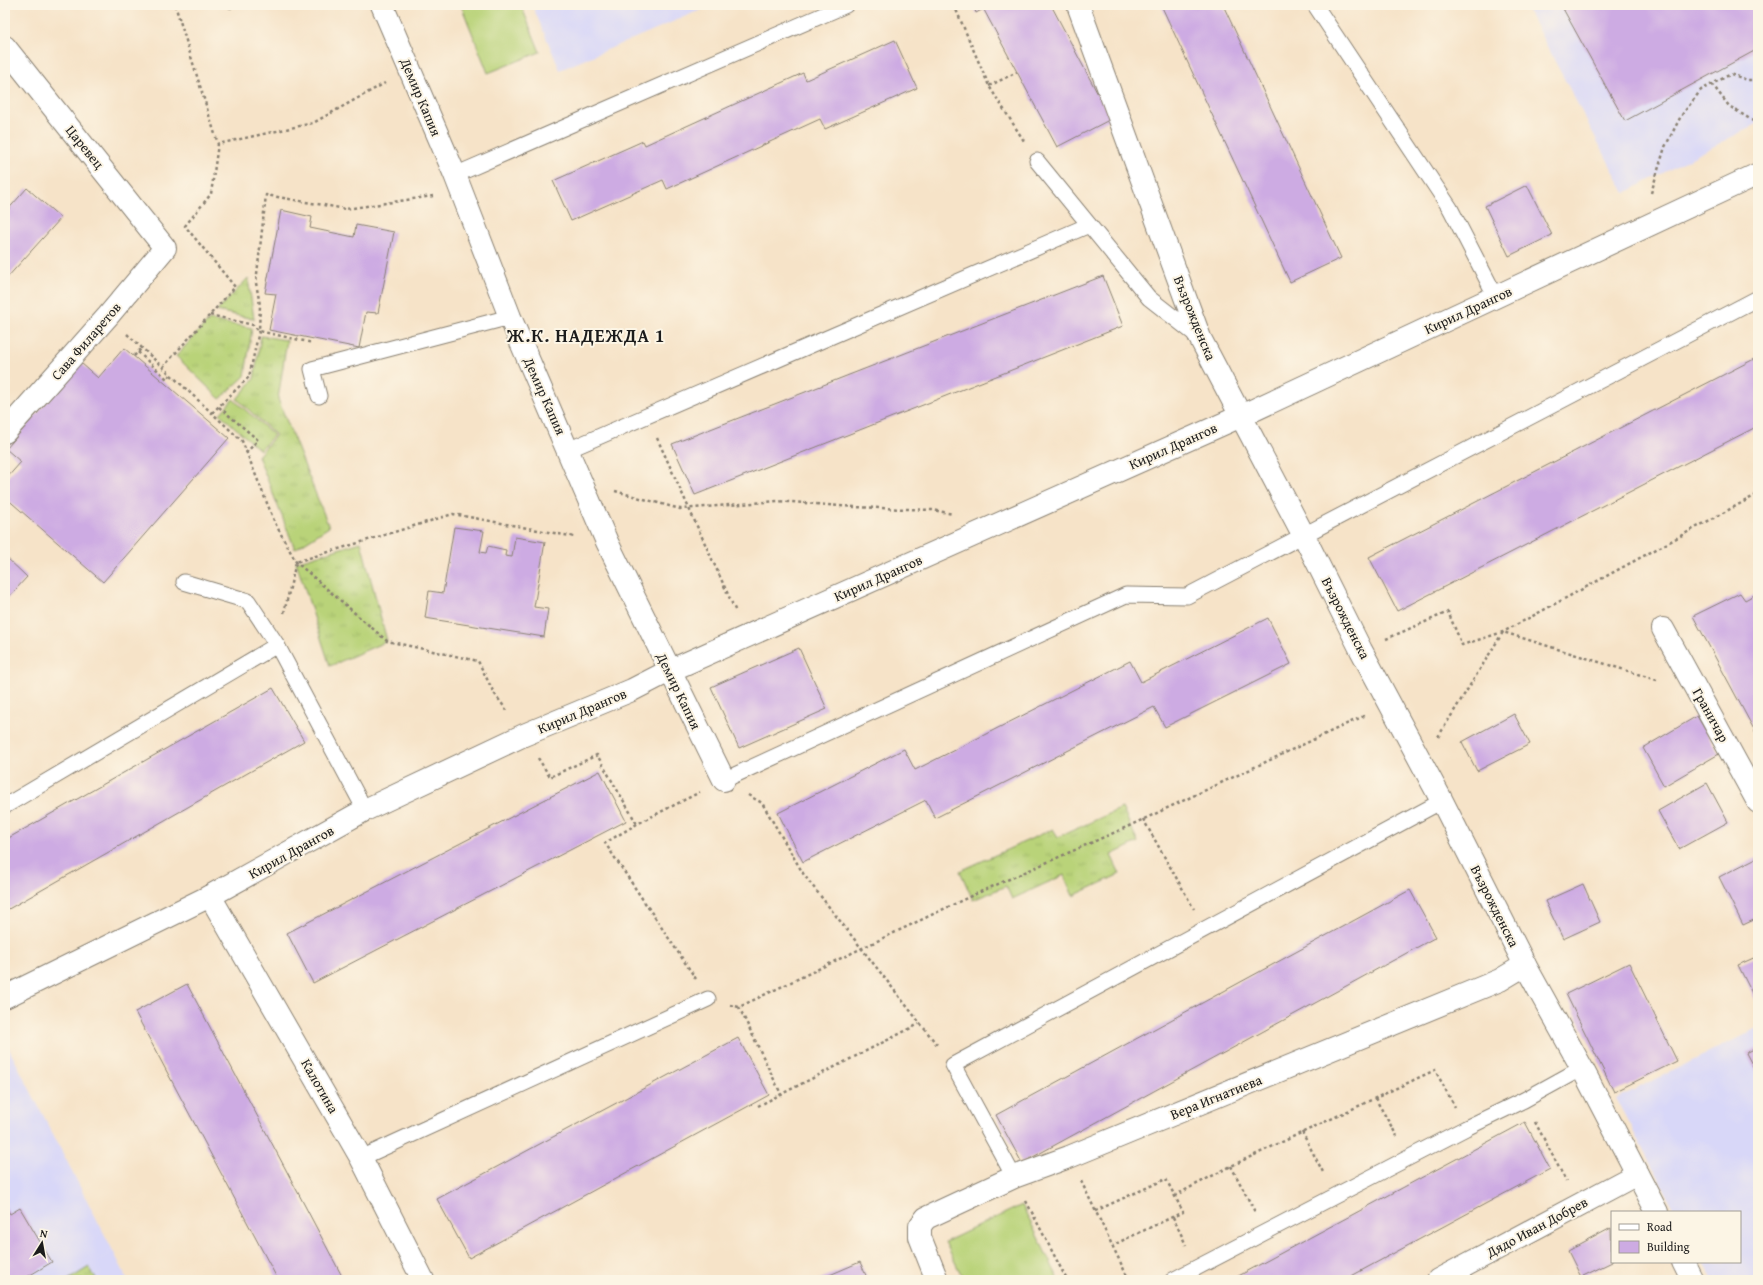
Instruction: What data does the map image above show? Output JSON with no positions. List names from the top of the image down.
{
  "streets": {
    "street": [
      "Демир Капия",
      "Царевец",
      "Кирил Дрангов",
      "Възрожденска",
      "Сава Филаретов",
      "Граничар",
      "Калотина",
      "Вера Игнатиева",
      "Дядо Иван Добрев"
    ]
  },
  "crossings": [
    ["Демир Капия", "Кирил Дрангов"],
    ["Царевец", "Сава Филаретов"],
    ["Кирил Дрангов", "Възрожденска"],
    ["Кирил Дрангов", "Калотина"],
    ["Възрожденска", "Вера Игнатиева"],
    ["Възрожденска", "Дядо Иван Добрев"]
  ],
  "districts": ["Ж.К. НАДЕЖДА 1"],
  "legend": ["Road", "Building"],
  "north": "top"
}
